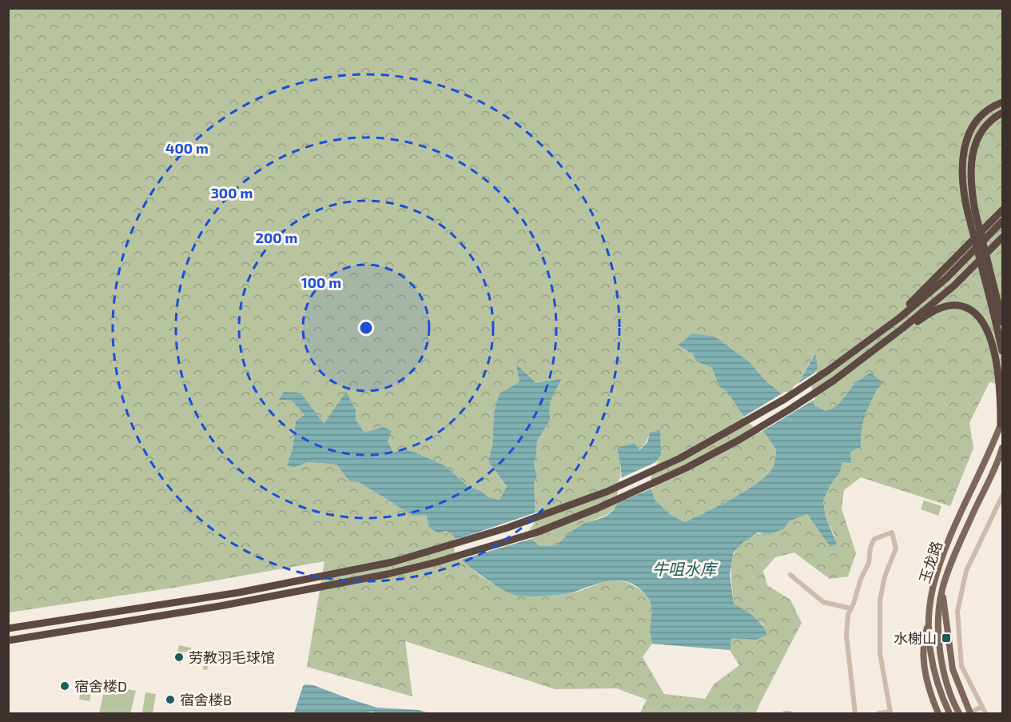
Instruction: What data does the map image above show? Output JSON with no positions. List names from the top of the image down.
{
  "streets": {
    "main road": ["玉龙路"]
  },
  "water": ["牛咀水库"],
  "places": {
    "transit": ["水榭山"],
    "other": ["劳教羽毛球馆", "宿舍楼D", "宿舍楼B"]
  },
  "rings": [
    "400 m",
    "300 m",
    "200 m",
    "100 m"
  ]
}
